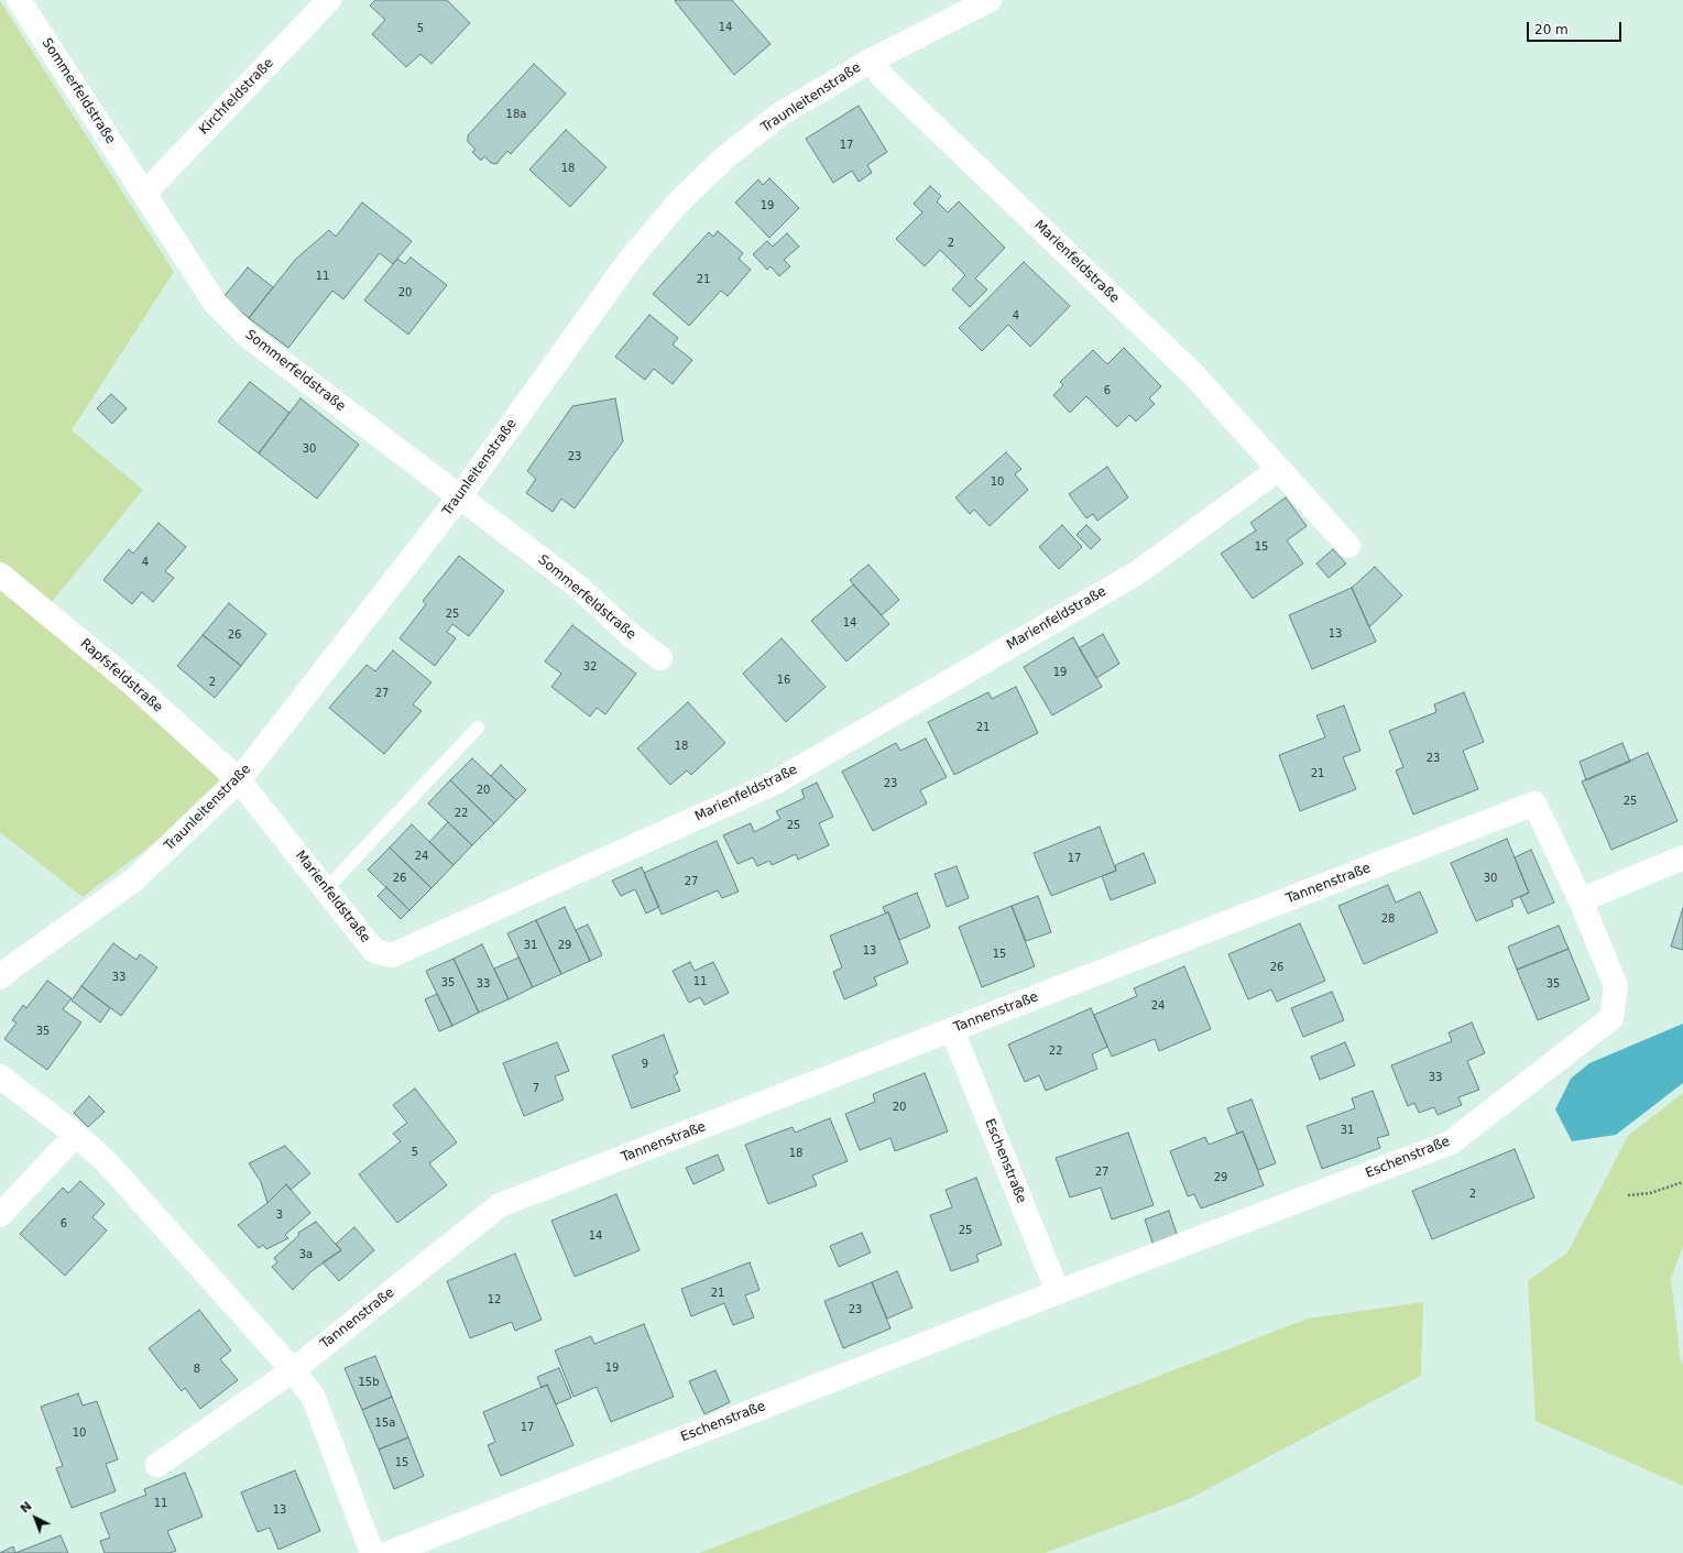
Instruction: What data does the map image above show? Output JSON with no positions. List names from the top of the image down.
{
  "streets": {
    "street": [
      "Sommerfeldstraße",
      "Kirchfeldstraße",
      "Traunleitenstraße",
      "Marienfeldstraße",
      "Rapfsfeldstraße",
      "Tannenstraße",
      "Eschenstraße"
    ]
  },
  "crossings": [
    ["Sommerfeldstraße", "Kirchfeldstraße"],
    ["Sommerfeldstraße", "Traunleitenstraße"],
    ["Traunleitenstraße", "Marienfeldstraße"],
    ["Traunleitenstraße", "Rapfsfeldstraße"],
    ["Marienfeldstraße", "Rapfsfeldstraße"],
    ["Tannenstraße", "Eschenstraße"]
  ],
  "house_numbers": [
    "14",
    "5",
    "18a",
    "17",
    "18",
    "19",
    "2",
    "11",
    "21",
    "20",
    "4",
    "6",
    "30",
    "23",
    "10",
    "15",
    "4",
    "25",
    "14",
    "13",
    "26",
    "32",
    "19",
    "16",
    "2",
    "27",
    "21",
    "18",
    "23",
    "21",
    "23",
    "20",
    "25",
    "22",
    "25",
    "24",
    "17",
    "26",
    "30",
    "27",
    "28",
    "31",
    "29",
    "13",
    "15",
    "26",
    "33",
    "11",
    "35",
    "33",
    "35",
    "24",
    "35",
    "22",
    "9",
    "33",
    "7",
    "20",
    "31",
    "5",
    "18",
    "27",
    "29",
    "2",
    "3",
    "6",
    "25",
    "14",
    "3a",
    "21",
    "12",
    "23",
    "19",
    "8",
    "15b",
    "15a",
    "17",
    "10",
    "15",
    "11",
    "13"
  ],
  "scale_bar": "20 m",
  "north": "top left"
}
